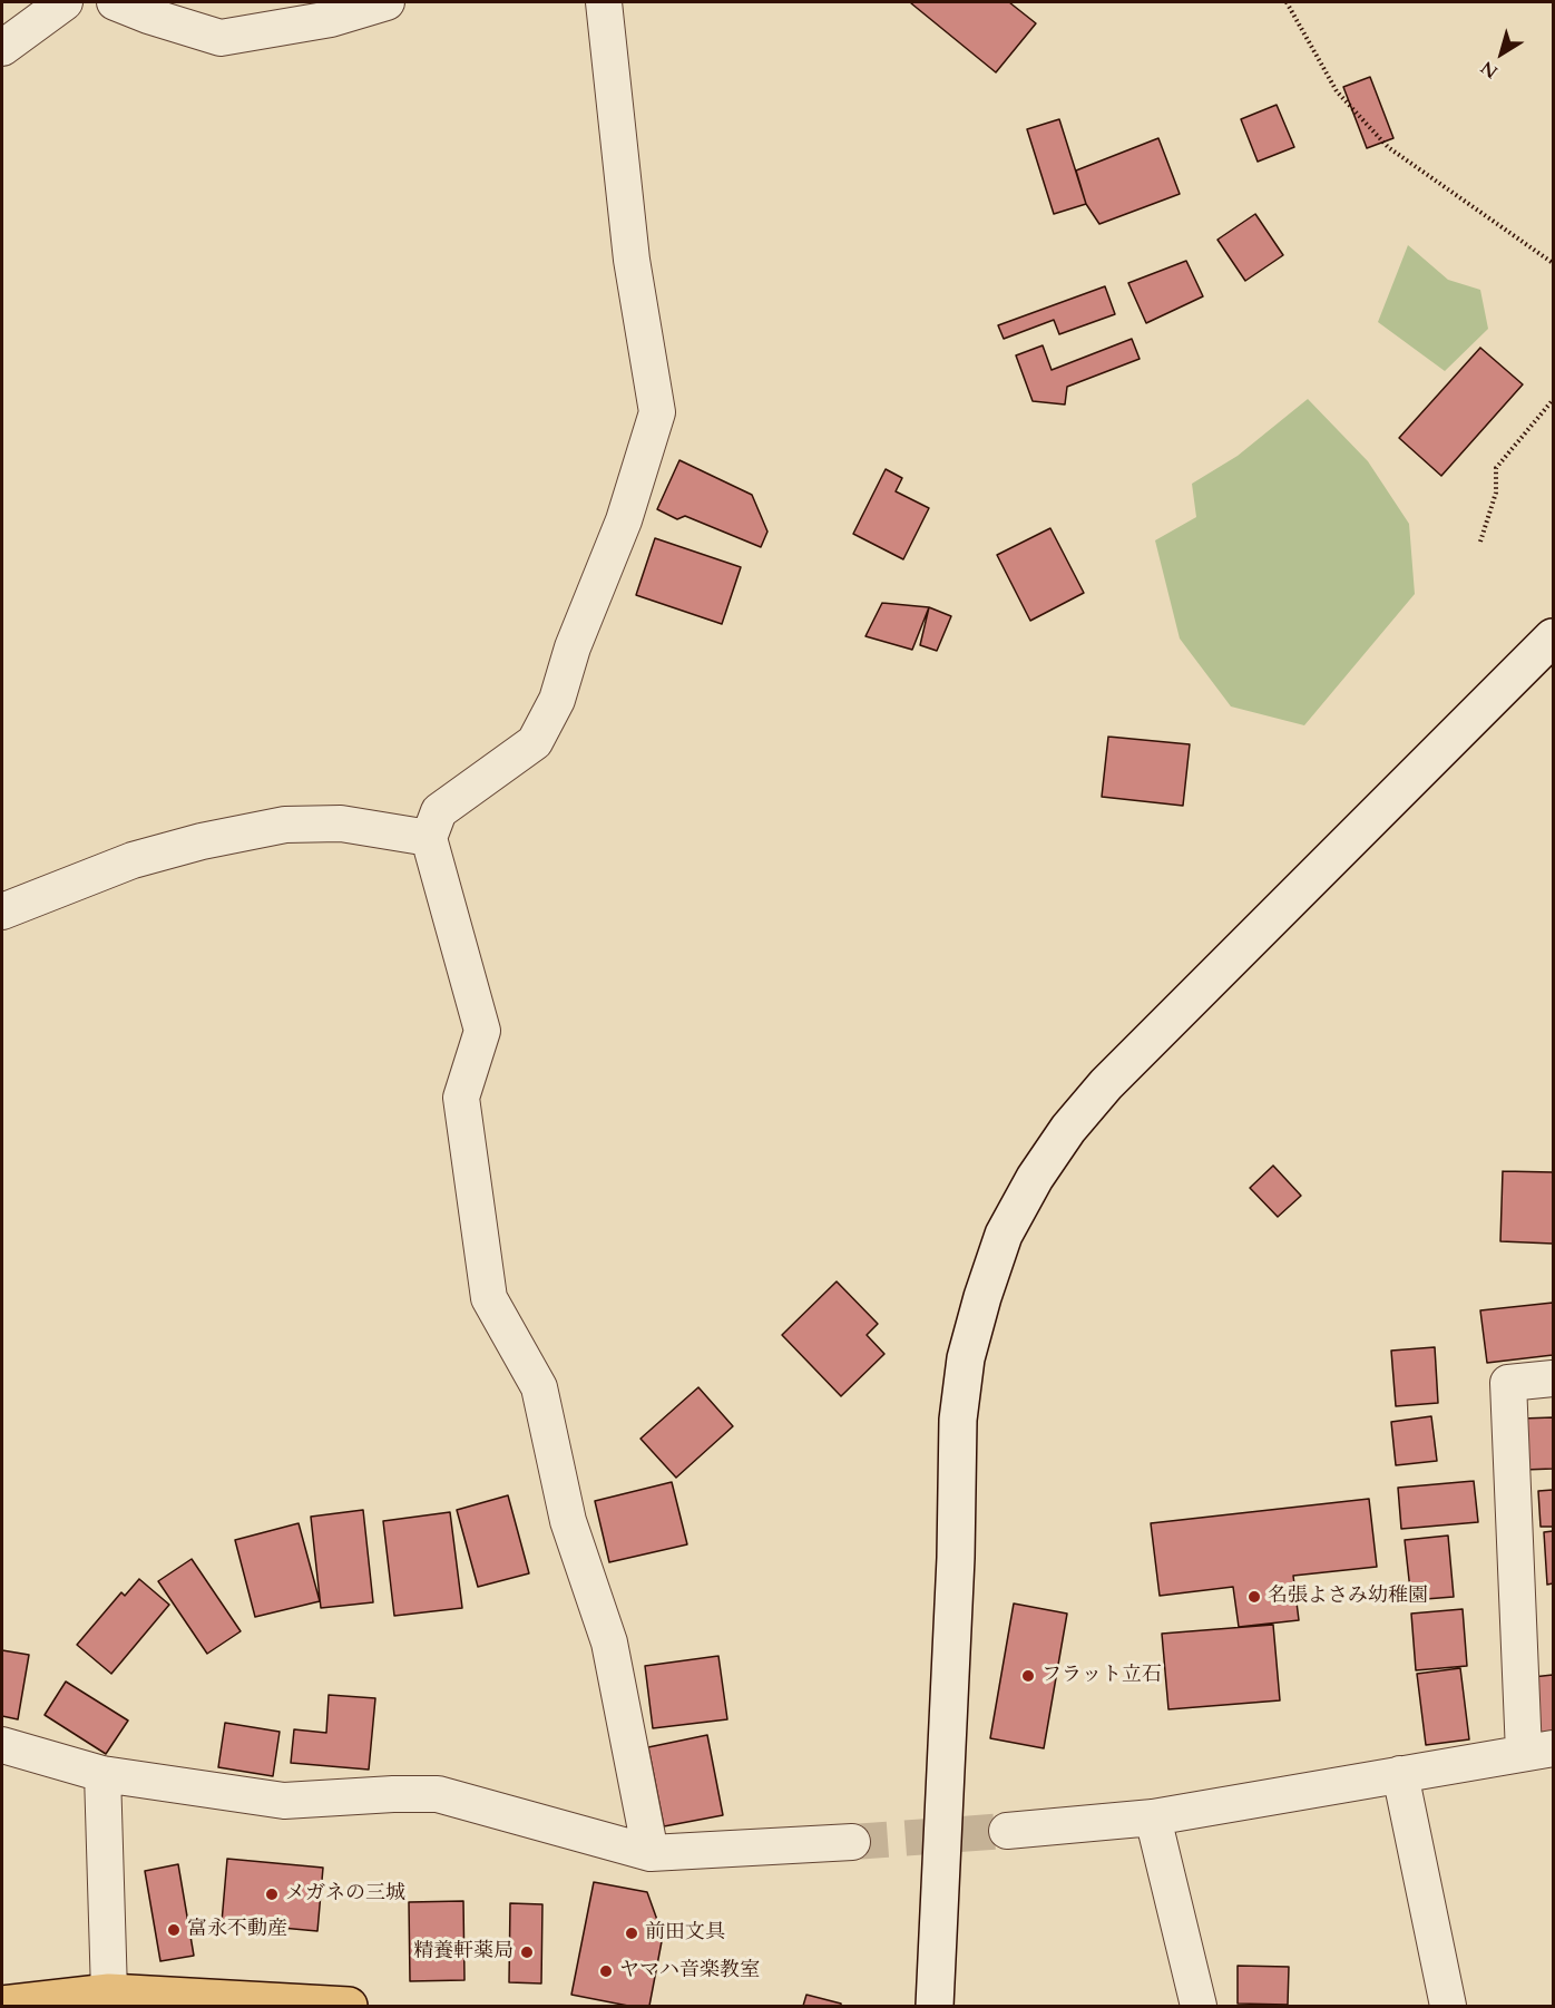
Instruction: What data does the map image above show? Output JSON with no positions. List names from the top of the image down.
{
  "places": [
    "名張よさみ幼稚園",
    "フラット立石",
    "メガネの三城",
    "富永不動産",
    "前田文具",
    "精養軒薬局",
    "ヤマハ音楽教室"
  ],
  "north": "bottom left"
}
